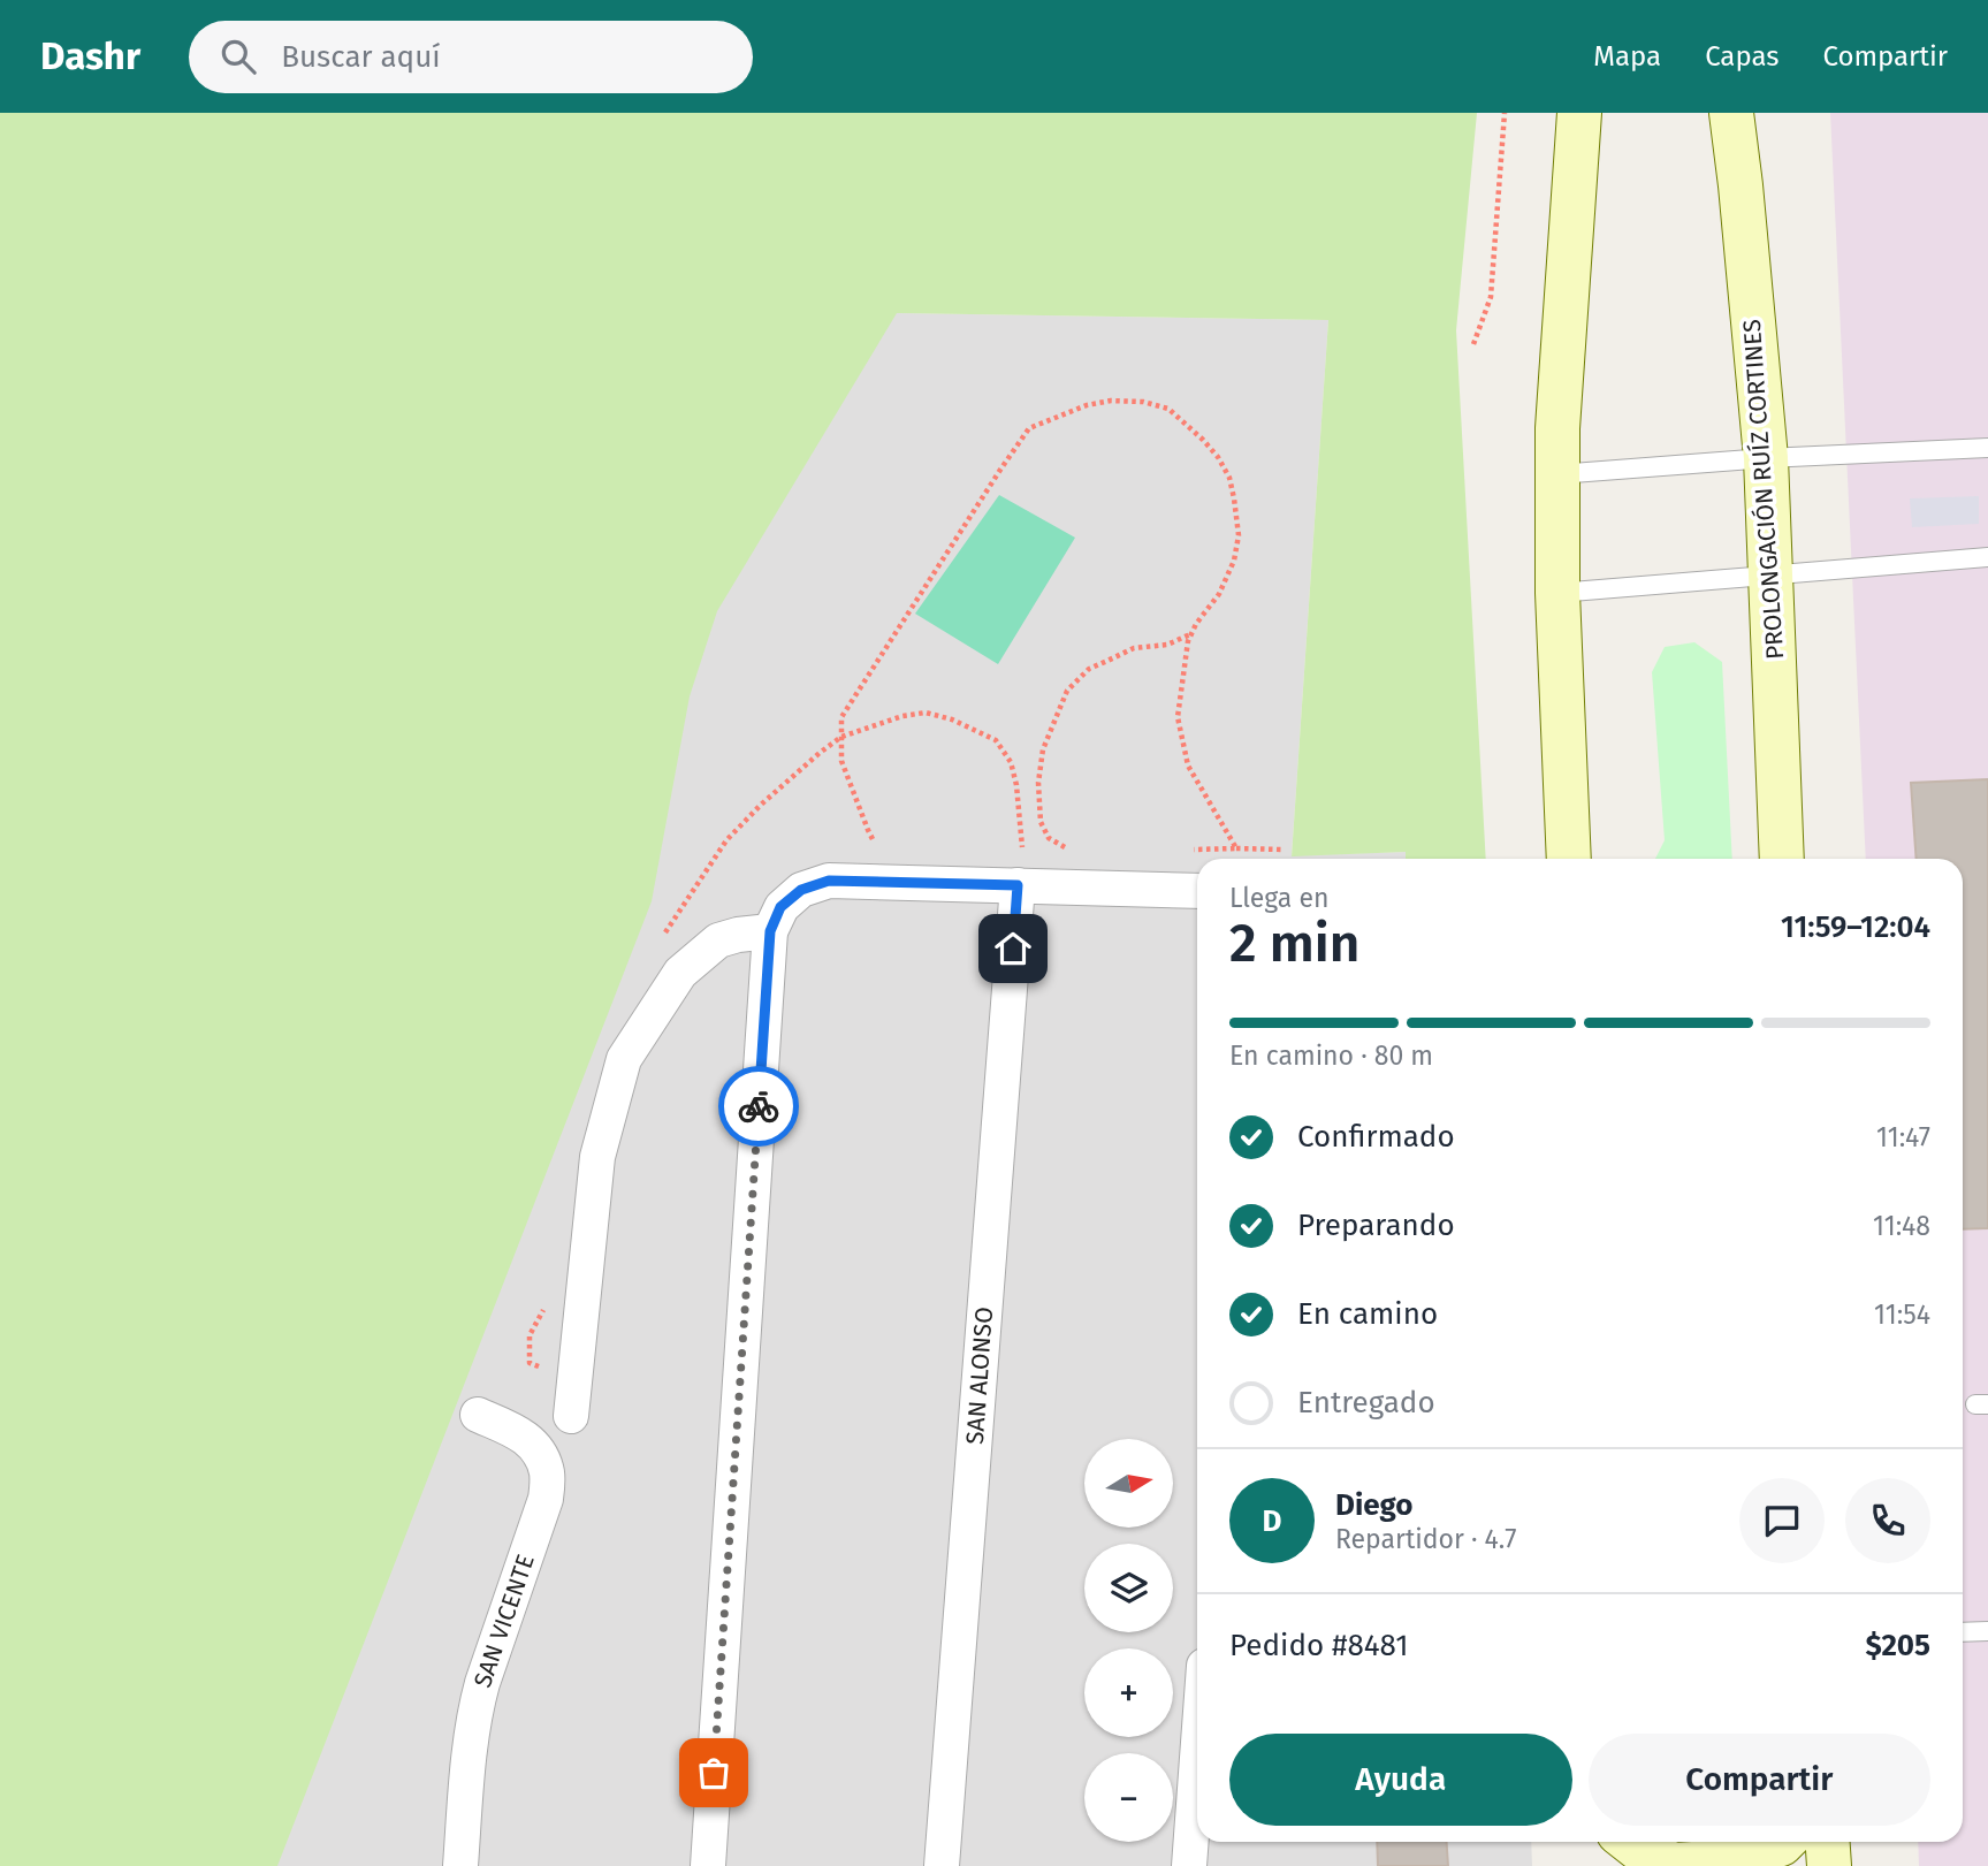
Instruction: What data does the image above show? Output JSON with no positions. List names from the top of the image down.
{
  "streets": {
    "main road": ["PROLONGACIÓN RUÍZ CORTINES"],
    "street": ["SAN ALONSO", "SAN VICENTE"]
  },
  "north": "right",
  "page": {
    "header": "Dashr",
    "search": "Buscar aquí",
    "nav": ["Mapa", "Capas", "Compartir"],
    "heading": ["2 min", "Llega en", "11:59–12:04"],
    "panel": [
      "Diego",
      "Repartidor · 4.7",
      "Pedido #8481",
      "$205"
    ],
    "bar": "En camino · 80 m",
    "list": [
      ["Confirmado", "11:47"],
      ["Preparando", "11:48"],
      ["En camino", "11:54"],
      "Entregado"
    ],
    "map_buttons": ["+", "−"],
    "round": "D",
    "buttons": ["Ayuda", "Compartir"]
  }
}
